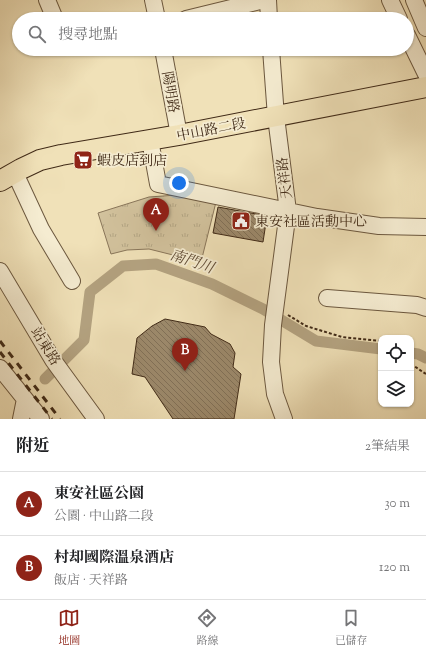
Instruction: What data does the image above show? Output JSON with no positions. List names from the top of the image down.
{
  "streets": {
    "main road": ["中山路二段"],
    "street": ["陽明路", "天祥路", "站東路"]
  },
  "crossings": [
    ["陽明路", "中山路二段"],
    ["中山路二段", "天祥路"]
  ],
  "water": ["南門川"],
  "places": {
    "supermarket": ["蝦皮店到店"],
    "public building": ["東安社區活動中心"]
  },
  "page": {
    "search": "搜尋地點",
    "pins": ["A", "B"],
    "heading": ["附近", "2筆結果"],
    "list": [
      {
        "mark": "A",
        "name": "東安社區公園",
        "note": "公園 · 中山路二段",
        "value": "30 m"
      },
      {
        "mark": "B",
        "name": "村却國際溫泉酒店",
        "note": "飯店 · 天祥路",
        "value": "120 m"
      }
    ],
    "nav": ["地圖", "路線", "已儲存"]
  }
}
